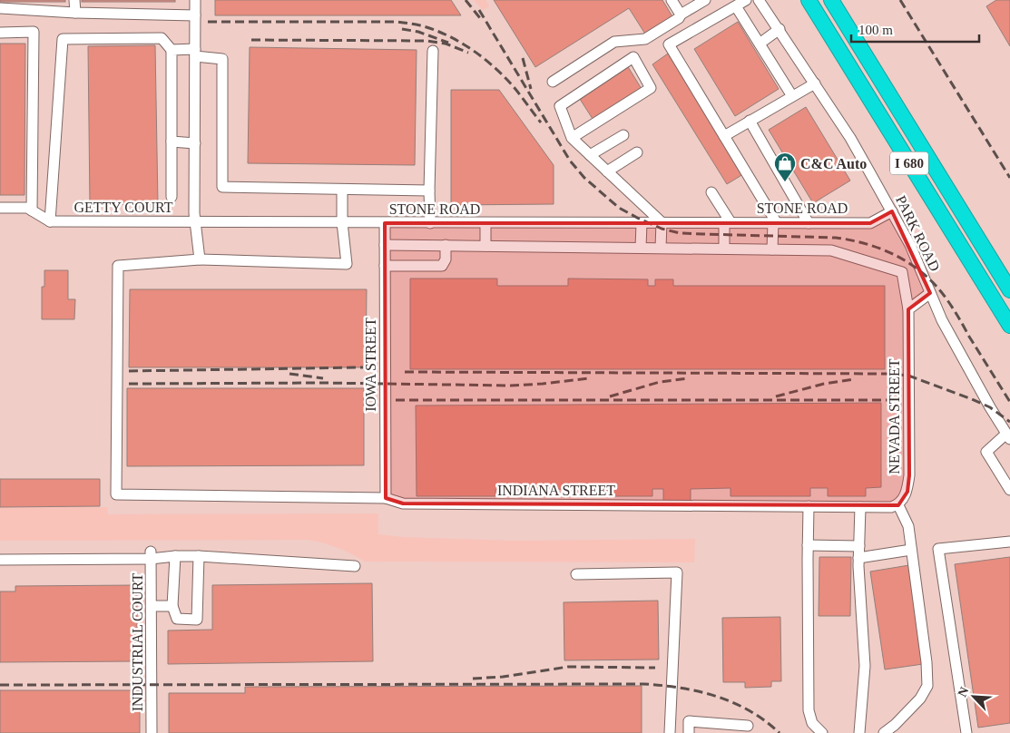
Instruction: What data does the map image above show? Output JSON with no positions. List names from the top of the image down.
{
  "streets": {
    "highway": ["I 680"],
    "street": [
      "GETTY COURT",
      "STONE ROAD",
      "PARK ROAD",
      "IOWA STREET",
      "NEVADA STREET",
      "INDIANA STREET",
      "INDUSTRIAL COURT"
    ]
  },
  "crossings": [
    ["GETTY COURT", "STONE ROAD"],
    ["STONE ROAD", "PARK ROAD"],
    ["STONE ROAD", "IOWA STREET"],
    ["IOWA STREET", "INDIANA STREET"]
  ],
  "places": {
    "shop": ["C&C Auto"]
  },
  "scale_bar": "100 m",
  "north": "top left"
}
